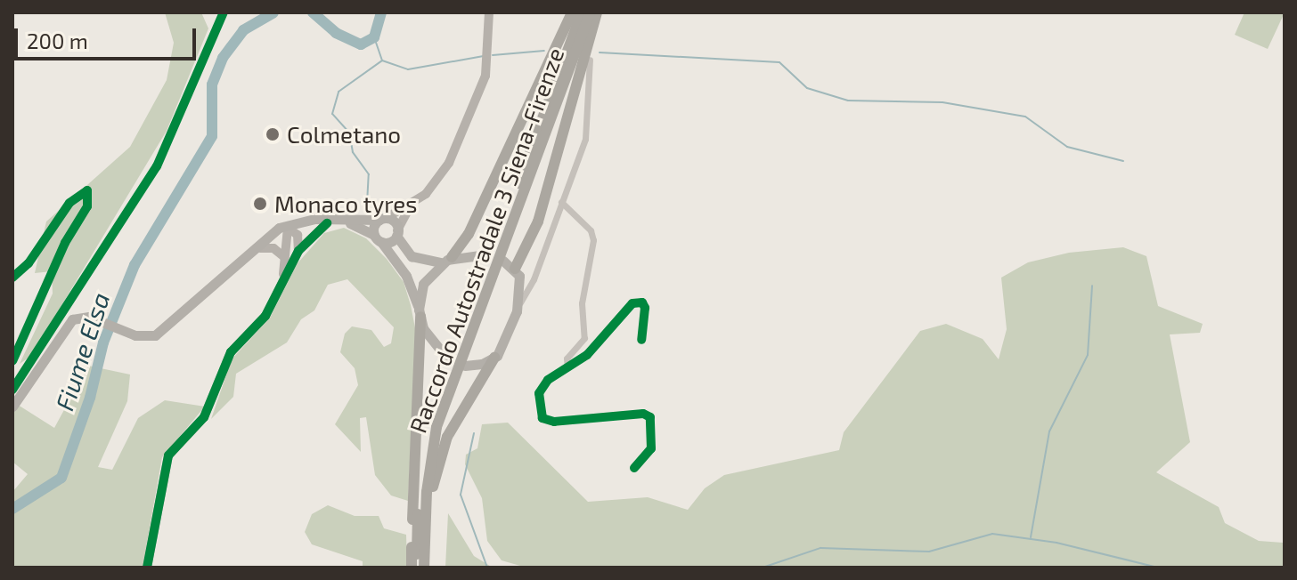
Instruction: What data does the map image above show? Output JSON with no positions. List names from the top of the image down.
{
  "streets": {
    "highway": ["Raccordo Autostradale 3 Siena-Firenze"]
  },
  "water": ["Fiume Elsa"],
  "places": ["Colmetano", "Monaco tyres"],
  "scale_bar": "200 m"
}
